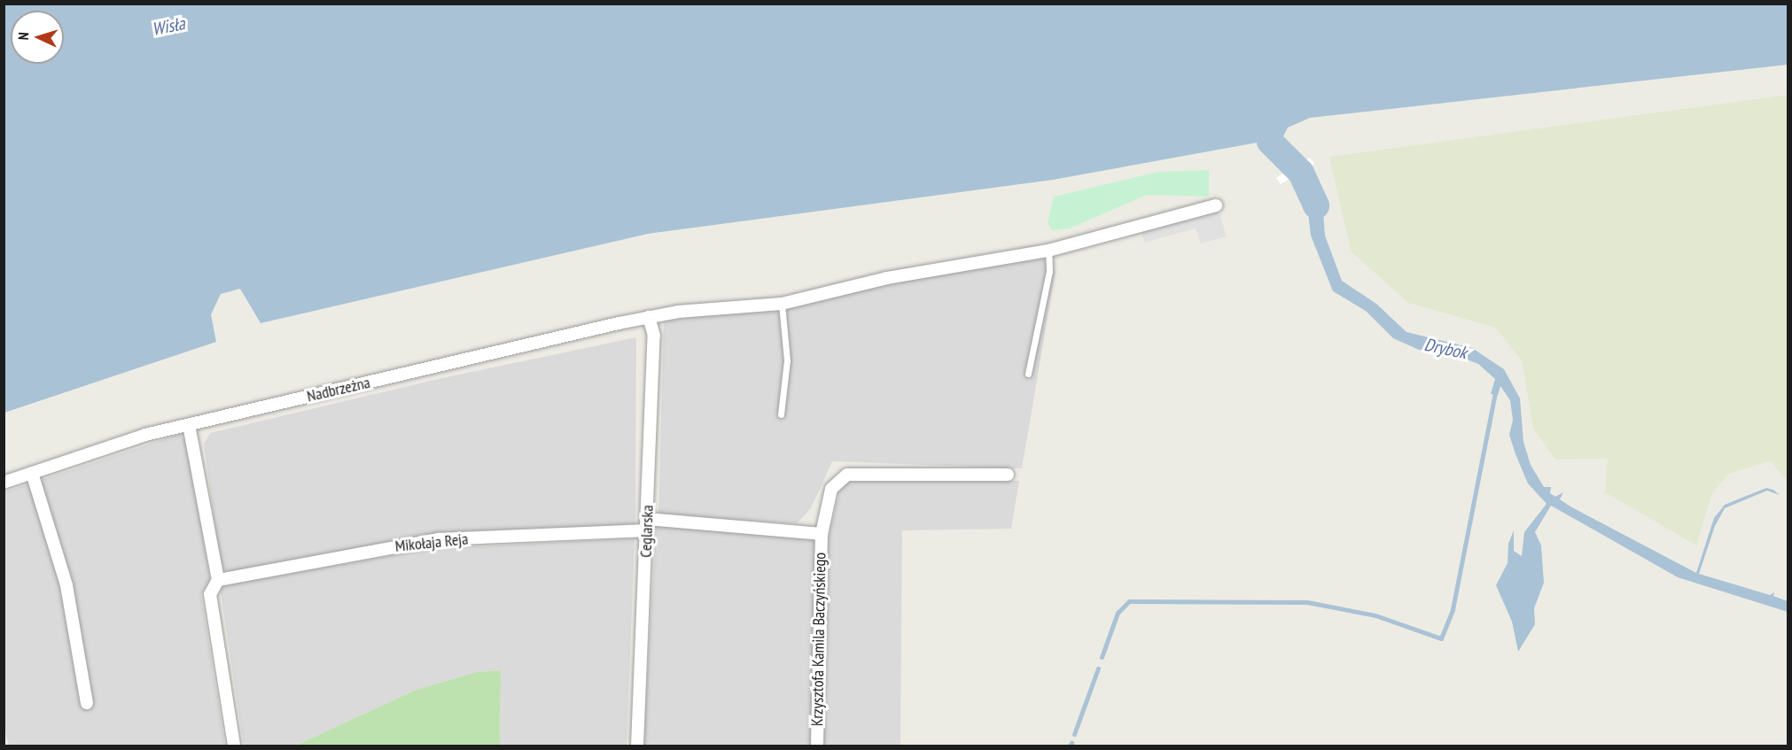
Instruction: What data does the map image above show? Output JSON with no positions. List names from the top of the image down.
{
  "streets": {
    "street": [
      "Nadbrzeżna",
      "Ceglarska",
      "Mikołaja Reja",
      "Krzysztofa Kamila Baczyńskiego"
    ]
  },
  "crossings": [
    ["Nadbrzeżna", "Ceglarska"],
    ["Ceglarska", "Mikołaja Reja"],
    ["Ceglarska", "Krzysztofa Kamila Baczyńskiego"],
    ["Mikołaja Reja", "Krzysztofa Kamila Baczyńskiego"]
  ],
  "water": ["Wisła", "Drybok"],
  "north": "left"
}
